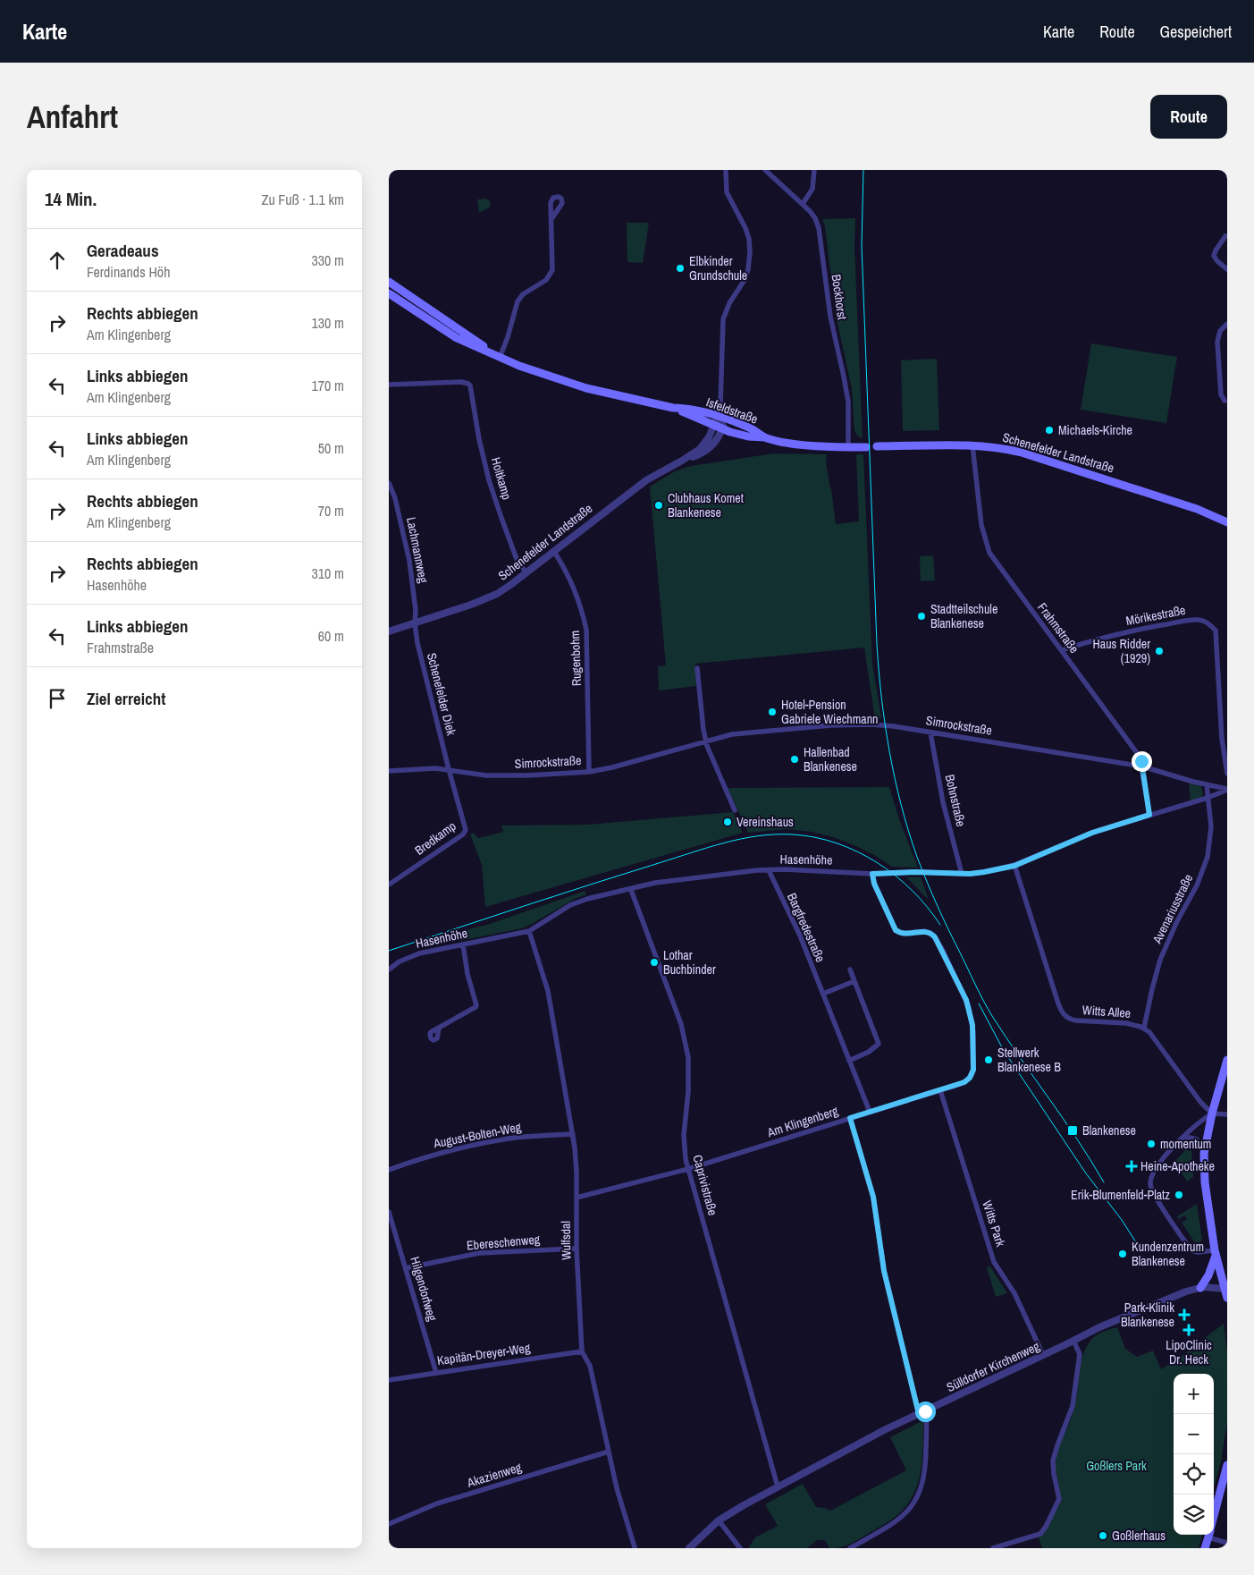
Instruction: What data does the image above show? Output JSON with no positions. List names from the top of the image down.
{
  "streets": {
    "main road": ["Isfeldstraße", "Schenefelder Landstraße"],
    "street": [
      "Bockhorst",
      "Holtkamp",
      "Lachmannweg",
      "Mörikestraße",
      "Frahmstraße",
      "Rugenbohm",
      "Schenefelder Diek",
      "Simrockstraße",
      "Bohnstraße",
      "Bredkamp",
      "Hasenhöhe",
      "Avenariusstraße",
      "Bargfredestraße",
      "Witts Allee",
      "Am Klingenberg",
      "August-Bolten-Weg",
      "Caprivistraße",
      "Witts Park",
      "Wulfsdal",
      "Ebereschenweg",
      "Hilgendorfweg",
      "Kapitän-Dreyer-Weg",
      "Sülldorfer Kirchenweg",
      "Akazienweg"
    ]
  },
  "crossings": [
    ["Isfeldstraße", "Schenefelder Landstraße"],
    ["Schenefelder Landstraße", "Holtkamp"],
    ["Schenefelder Landstraße", "Lachmannweg"],
    ["Schenefelder Landstraße", "Frahmstraße"],
    ["Schenefelder Landstraße", "Rugenbohm"],
    ["Schenefelder Landstraße", "Schenefelder Diek"],
    ["Lachmannweg", "Schenefelder Diek"],
    ["Mörikestraße", "Frahmstraße"],
    ["Frahmstraße", "Simrockstraße"],
    ["Frahmstraße", "Hasenhöhe"],
    ["Rugenbohm", "Simrockstraße"],
    ["Schenefelder Diek", "Simrockstraße"],
    ["Schenefelder Diek", "Bredkamp"],
    ["Simrockstraße", "Bohnstraße"],
    ["Simrockstraße", "Bredkamp"],
    ["Simrockstraße", "Hasenhöhe"],
    ["Bohnstraße", "Hasenhöhe"],
    ["Hasenhöhe", "Avenariusstraße"],
    ["Hasenhöhe", "Bargfredestraße"],
    ["Hasenhöhe", "Witts Allee"],
    ["Hasenhöhe", "Am Klingenberg"],
    ["Hasenhöhe", "Caprivistraße"],
    ["Hasenhöhe", "Wulfsdal"],
    ["Avenariusstraße", "Witts Allee"],
    ["Bargfredestraße", "Am Klingenberg"],
    ["Am Klingenberg", "Caprivistraße"],
    ["Am Klingenberg", "Witts Park"],
    ["Am Klingenberg", "Wulfsdal"],
    ["August-Bolten-Weg", "Wulfsdal"],
    ["Caprivistraße", "Sülldorfer Kirchenweg"],
    ["Witts Park", "Sülldorfer Kirchenweg"],
    ["Wulfsdal", "Ebereschenweg"],
    ["Wulfsdal", "Kapitän-Dreyer-Weg"],
    ["Wulfsdal", "Akazienweg"],
    ["Ebereschenweg", "Hilgendorfweg"],
    ["Hilgendorfweg", "Kapitän-Dreyer-Weg"]
  ],
  "parks": ["Goßlers Park"],
  "places": {
    "other": [
      "Elbkinder Grundschule",
      "Michaels-Kirche",
      "Clubhaus Komet Blankenese",
      "Stadtteilschule Blankenese",
      "Haus Ridder (1929)",
      "Hotel-Pension Gabriele Wiechmann",
      "Hallenbad Blankenese",
      "Vereinshaus",
      "Lothar Buchbinder",
      "Stellwerk Blankenese B",
      "momentum",
      "Erik-Blumenfeld-Platz",
      "Kundenzentrum Blankenese",
      "Goßlerhaus"
    ],
    "transit": ["Blankenese"],
    "health": ["Heine-Apotheke", "Park-Klinik Blankenese", "LipoClinic Dr. Heck"]
  },
  "page": {
    "header": "Karte",
    "nav": ["Karte", "Route", "Gespeichert"],
    "buttons": "Route",
    "title": "Anfahrt",
    "heading": ["14 Min.", "Zu Fuß · 1.1 km"],
    "list": [
      ["Geradeaus", "Ferdinands Höh", "330 m"],
      ["Rechts abbiegen", "Am Klingenberg", "130 m"],
      ["Links abbiegen", "Am Klingenberg", "170 m"],
      ["Links abbiegen", "Am Klingenberg", "50 m"],
      ["Rechts abbiegen", "Am Klingenberg", "70 m"],
      ["Rechts abbiegen", "Hasenhöhe", "310 m"],
      ["Links abbiegen", "Frahmstraße", "60 m"],
      "Ziel erreicht"
    ],
    "map_buttons": ["+", "−"]
  }
}
